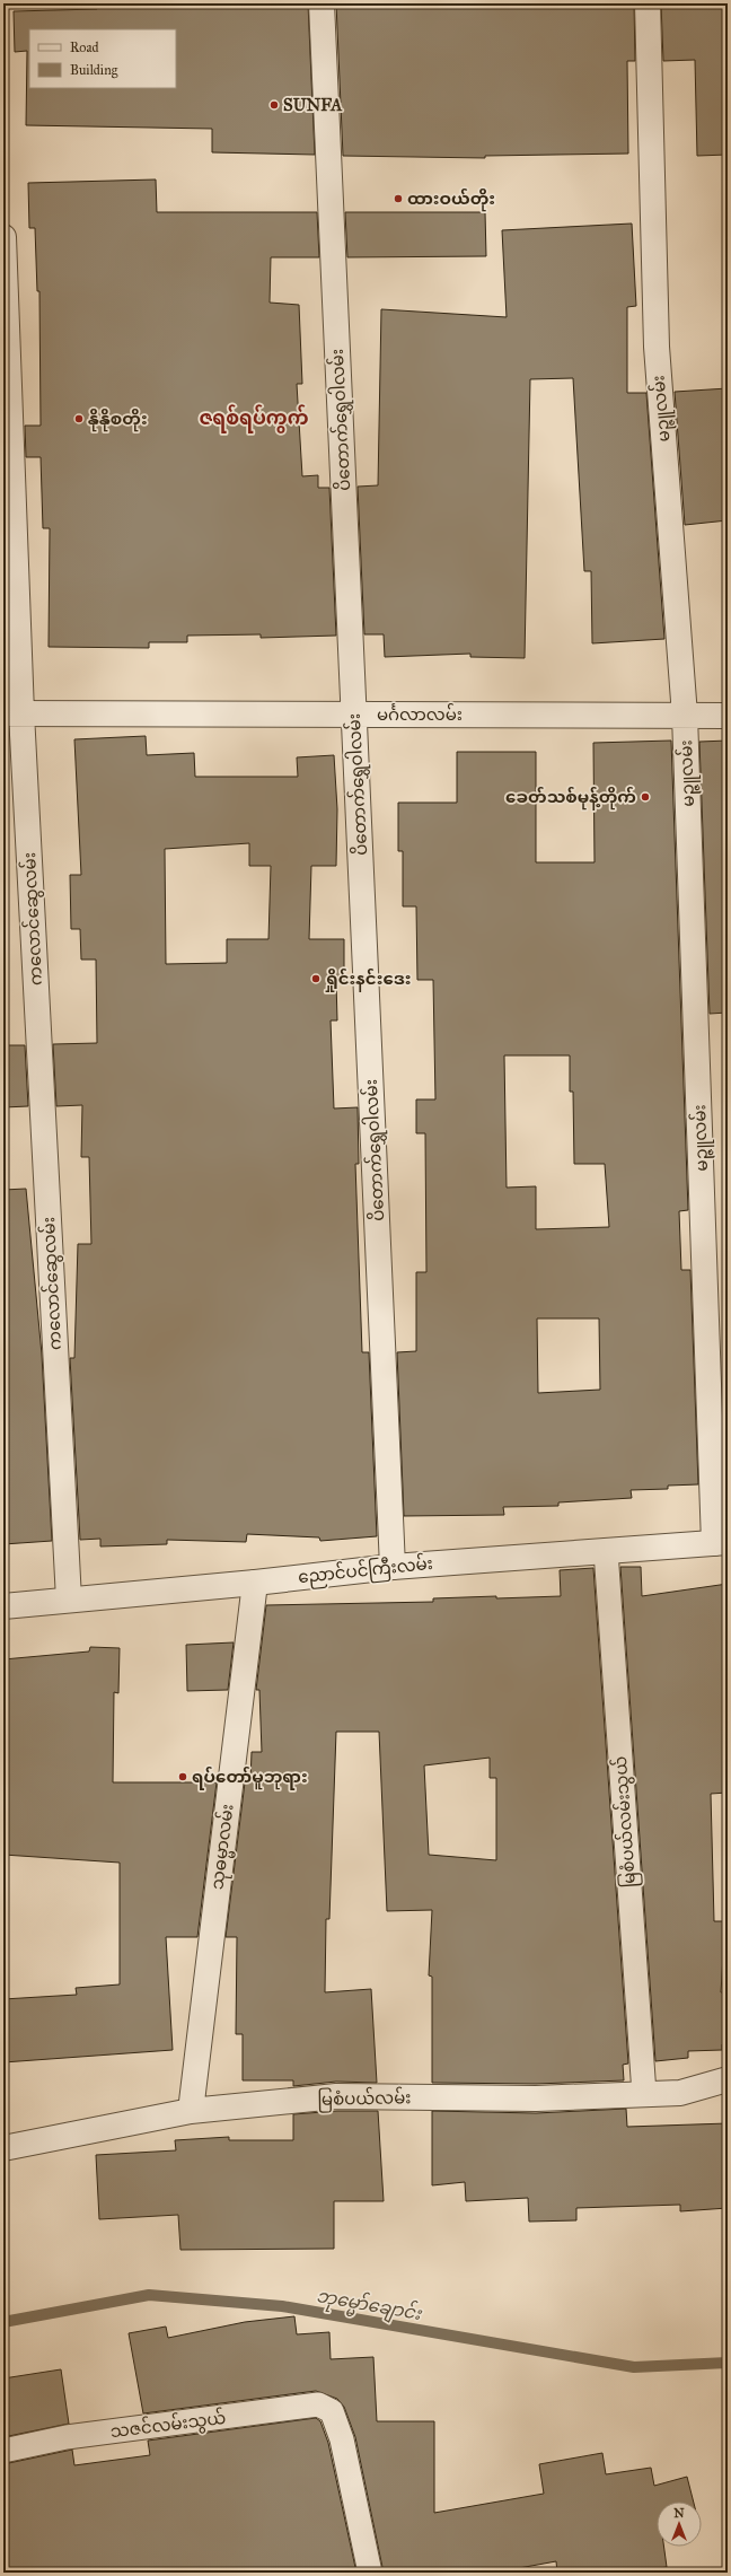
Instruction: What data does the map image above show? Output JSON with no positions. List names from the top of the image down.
{
  "streets": {
    "street": [
      "မဉ္ဇူလမ်း",
      "ပိတောက်ရွှေဝါလမ်း",
      "မင်္ဂလာလမ်း",
      "ကလောင်ဆွေလမ်း",
      "ညောင်ပင်ကြီးလမ်း",
      "သုဓမ္မာလမ်း",
      "မြစံပယ်လမ်း"
    ],
    "lane": ["မြစံပယ်လမ်းသွယ်", "သဇင်လမ်းသွယ်"]
  },
  "crossings": [
    ["မဉ္ဇူလမ်း", "မင်္ဂလာလမ်း"],
    ["မဉ္ဇူလမ်း", "ညောင်ပင်ကြီးလမ်း"],
    ["ပိတောက်ရွှေဝါလမ်း", "မင်္ဂလာလမ်း"],
    ["ပိတောက်ရွှေဝါလမ်း", "ညောင်ပင်ကြီးလမ်း"],
    ["မင်္ဂလာလမ်း", "ကလောင်ဆွေလမ်း"],
    ["ကလောင်ဆွေလမ်း", "ညောင်ပင်ကြီးလမ်း"],
    ["ညောင်ပင်ကြီးလမ်း", "မြစံပယ်လမ်းသွယ်"],
    ["ညောင်ပင်ကြီးလမ်း", "သုဓမ္မာလမ်း"],
    ["မြစံပယ်လမ်းသွယ်", "မြစံပယ်လမ်း"],
    ["သုဓမ္မာလမ်း", "မြစံပယ်လမ်း"]
  ],
  "districts": ["ဇရစ်ရပ်ကွက်"],
  "water": ["ဘုမ္မော်ချောင်း"],
  "places": [
    "SUNFA",
    "ထားဝယ်တိုး",
    "နိုနိုစတိုး",
    "ခေတ်သစ်မုန့်တိုက်",
    "ရှိုင်းနင်းဒေး",
    "ရပ်တော်မူဘုရား"
  ],
  "legend": ["Road", "Building"],
  "north": "top"
}
